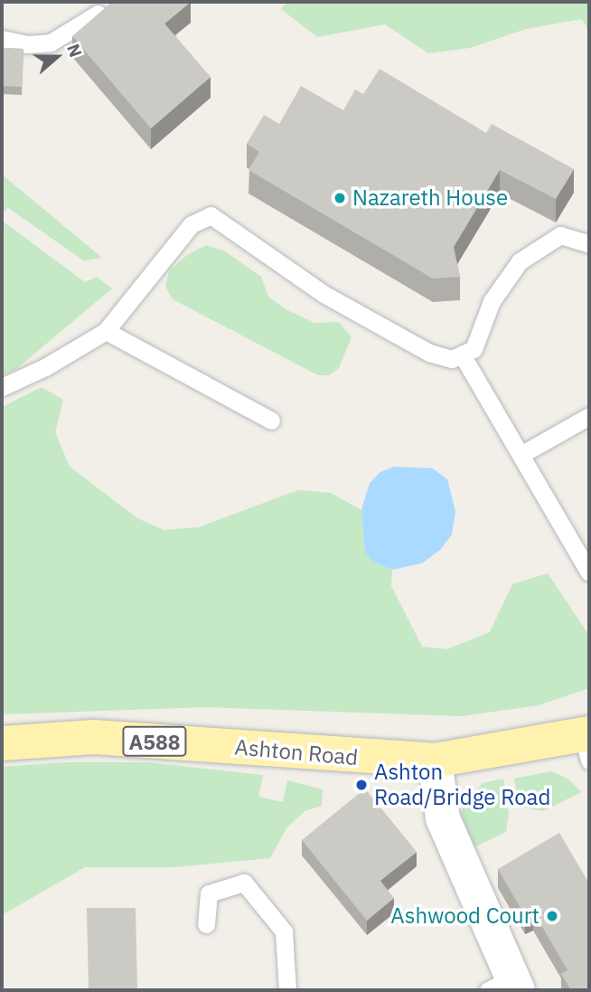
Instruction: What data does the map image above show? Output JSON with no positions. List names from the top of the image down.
{
  "streets": {
    "main road": ["A588", "Ashton Road"]
  },
  "places": ["Nazareth House", "Ashton Road/Bridge Road", "Ashwood Court"],
  "north": "right"
}
